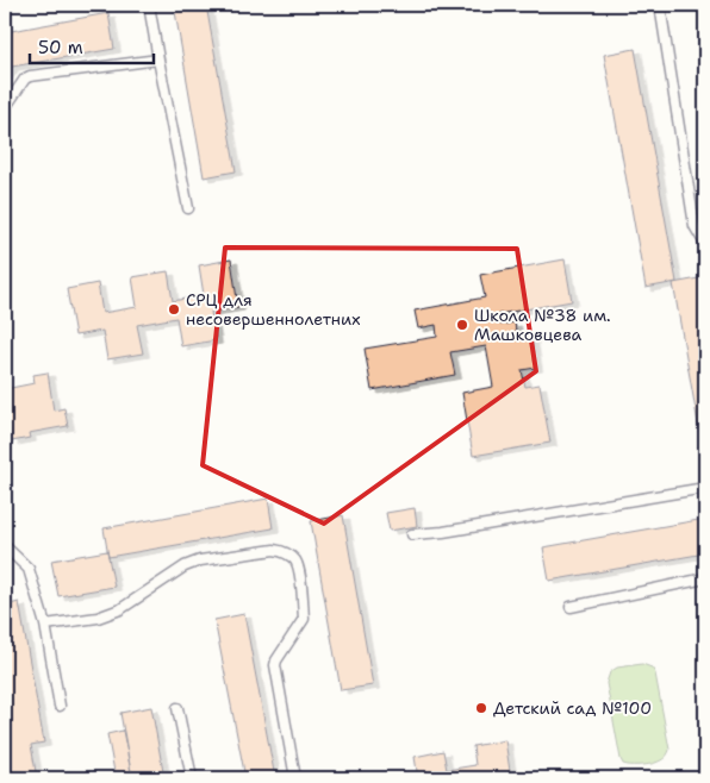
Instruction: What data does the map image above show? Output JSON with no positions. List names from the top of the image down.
{
  "places": ["СРЦ для несовершеннолетних", "Школа №38 им. Машковцева", "Детский сад №100"],
  "scale_bar": "50 m"
}
